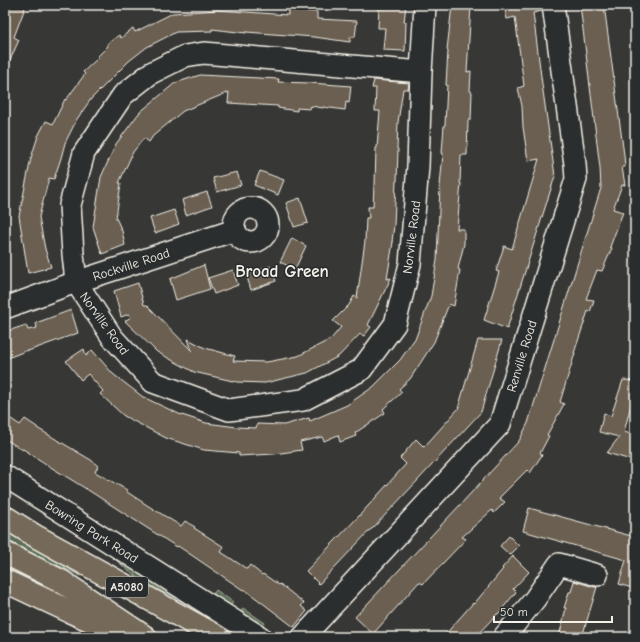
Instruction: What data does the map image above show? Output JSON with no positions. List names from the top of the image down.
{
  "streets": {
    "highway": ["A5080"],
    "street": [
      "Norville Road",
      "Rockville Road",
      "Renville Road",
      "Bowring Park Road"
    ]
  },
  "crossings": [
    ["Norville Road", "Rockville Road"]
  ],
  "districts": ["Broad Green"],
  "scale_bar": "50 m"
}
